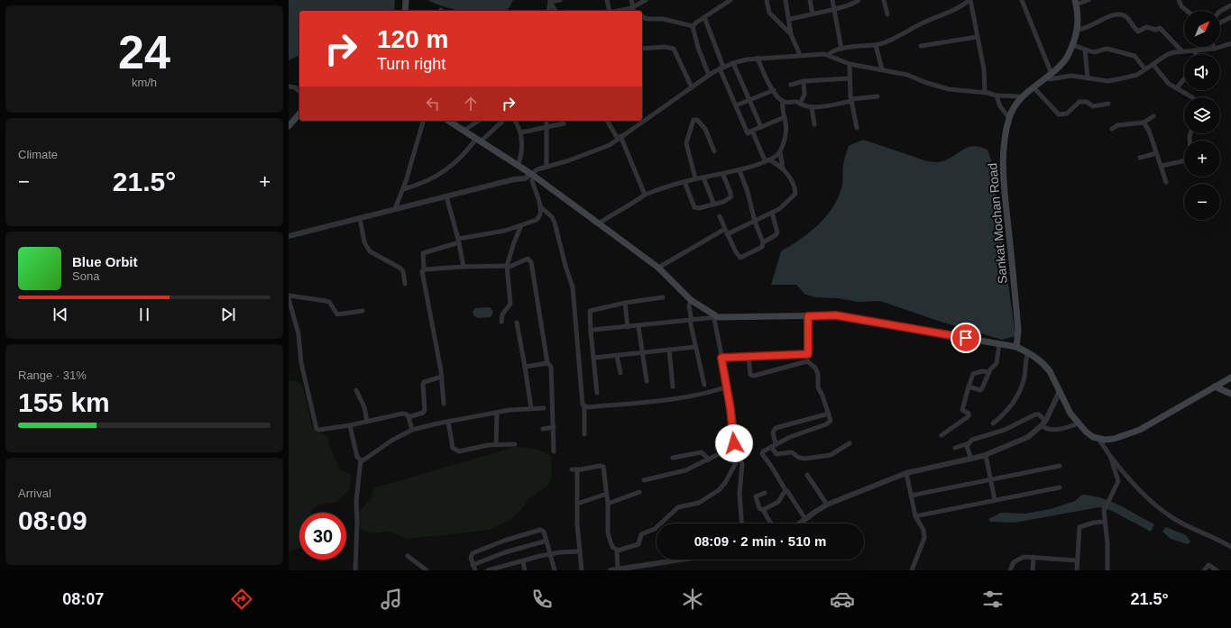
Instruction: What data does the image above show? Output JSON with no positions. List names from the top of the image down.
{
  "streets": {
    "main road": ["Sankat Mochan Road"]
  },
  "north": "top right",
  "page": {
    "tile": [
      ["24", "km/h"],
      "Climate",
      ["Range · 31%", "155 km"],
      ["Arrival", "08:09"]
    ],
    "map_buttons": ["+", "−"],
    "turn": ["120 m", "Turn right"],
    "heat": ["−", "21.5°", "+"],
    "song": ["Blue Orbit", "Sona"],
    "limit": "30",
    "trip": "08:09 · 2 min · 510 m",
    "tabs": ["08:07", "21.5°"]
  }
}
